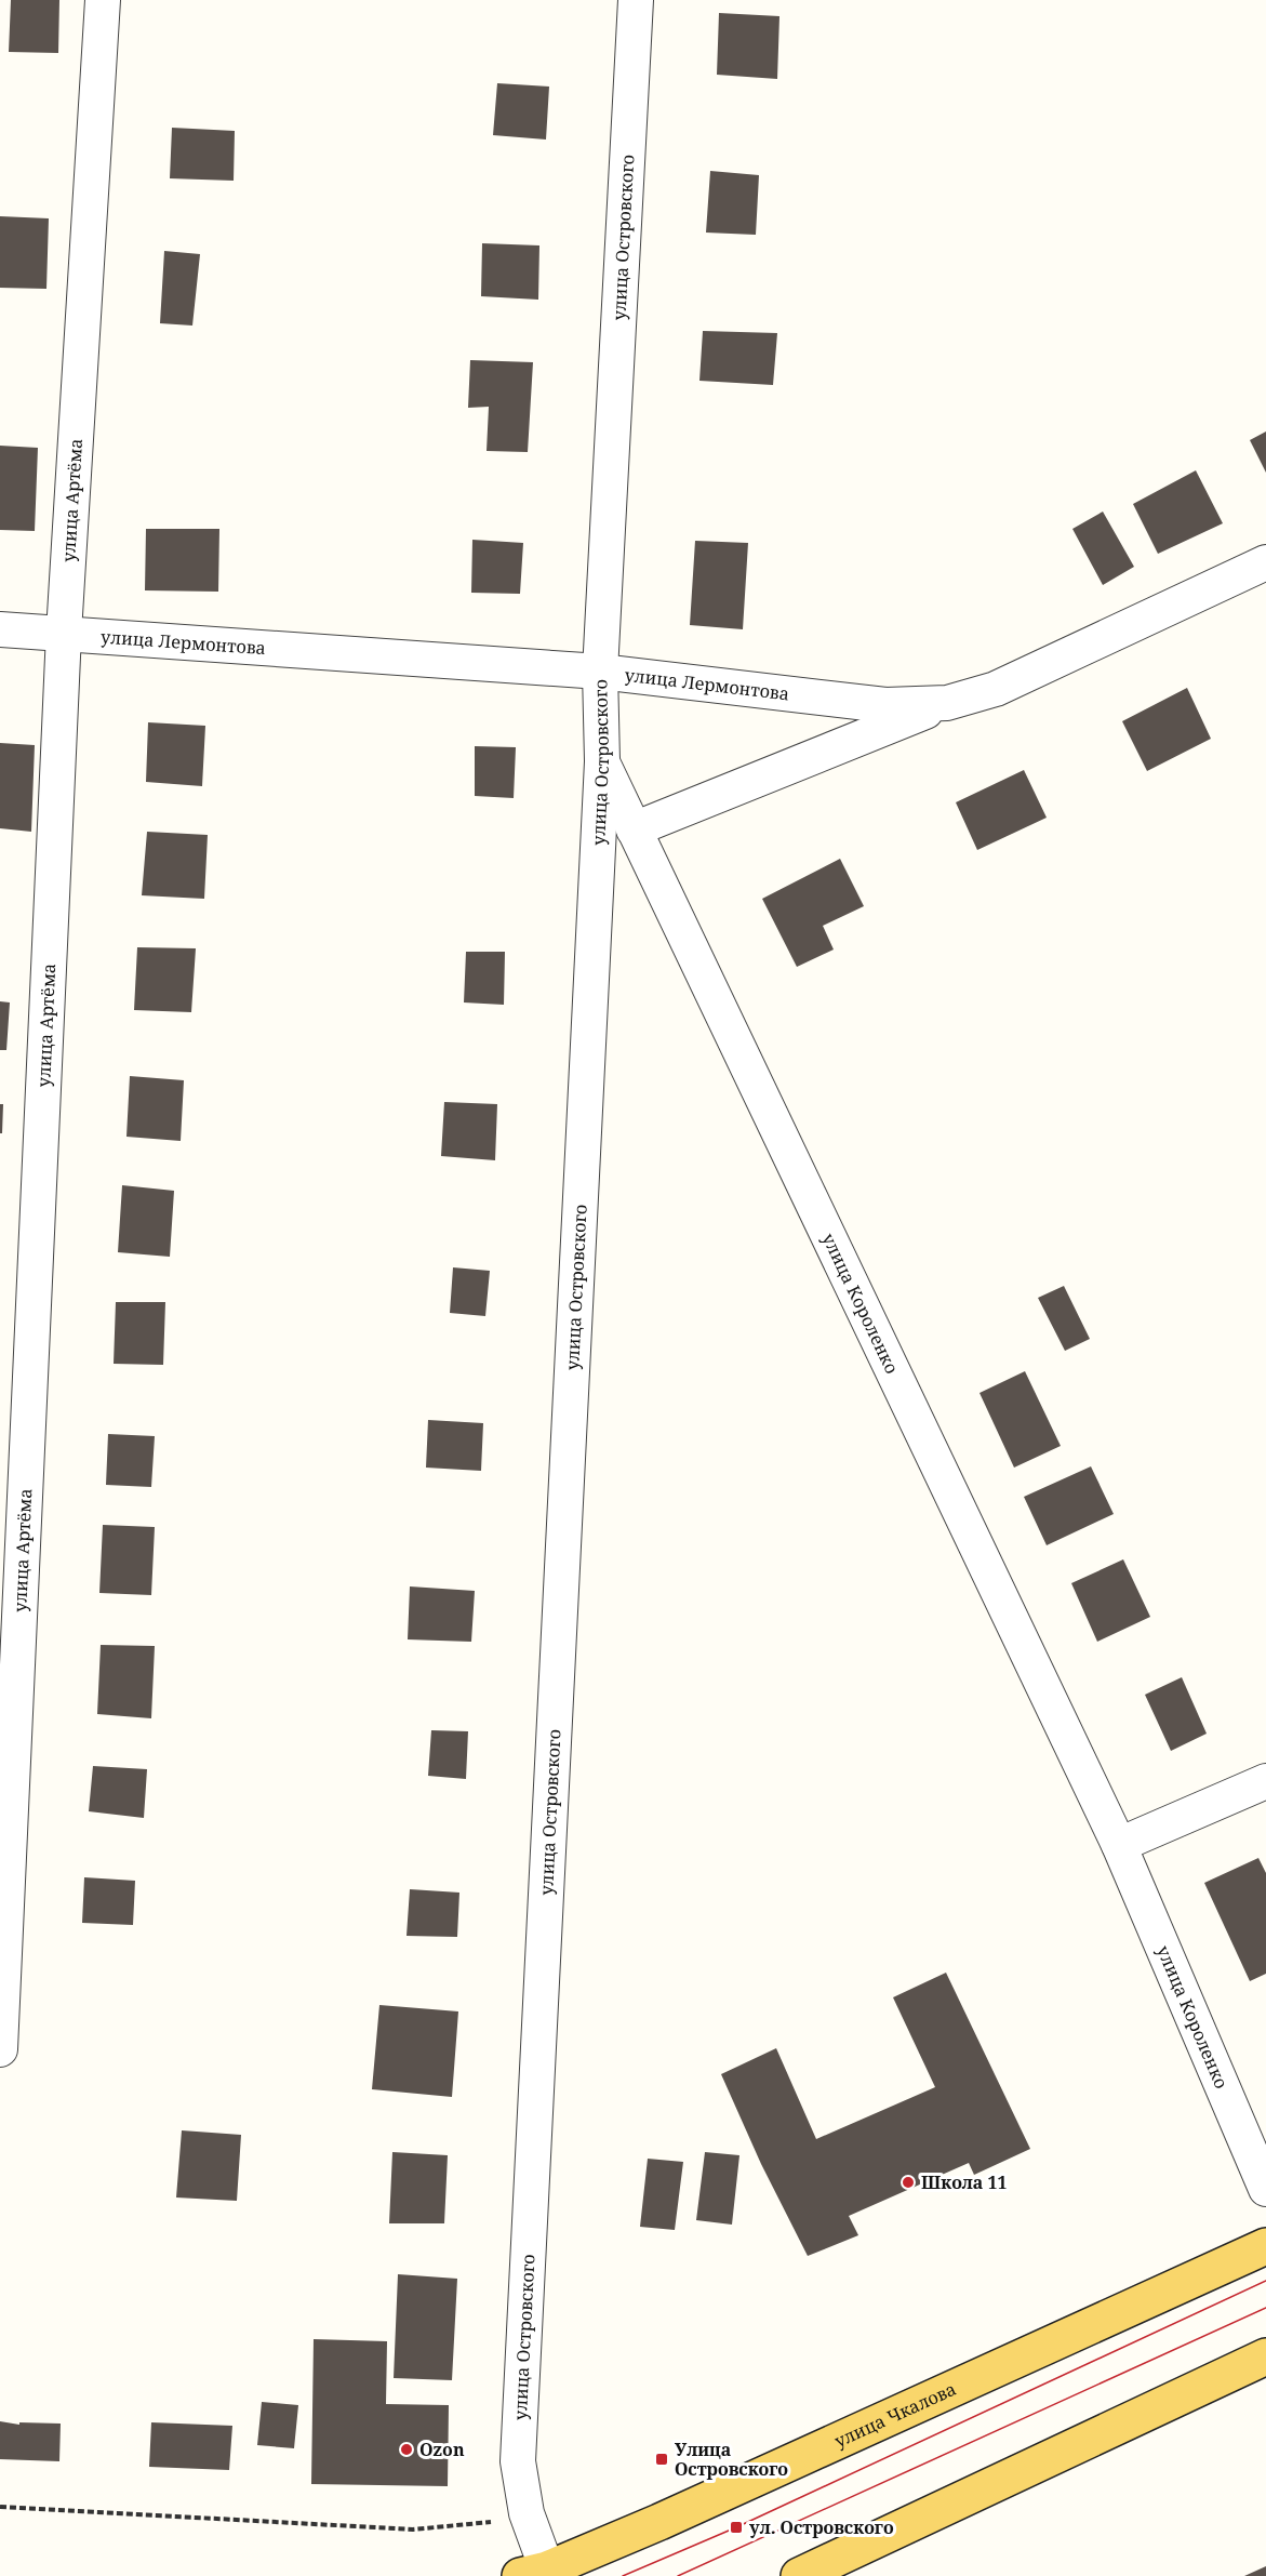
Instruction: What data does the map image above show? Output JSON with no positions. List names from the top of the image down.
{
  "streets": {
    "main road": ["улица Чкалова"],
    "street": [
      "улица Островского",
      "улица Артёма",
      "улица Лермонтова",
      "улица Короленко"
    ]
  },
  "crossings": [
    ["улица Островского", "улица Лермонтова"],
    ["улица Островского", "улица Короленко"],
    ["улица Островского", "улица Чкалова"],
    ["улица Артёма", "улица Лермонтова"]
  ],
  "places": {
    "other": ["Школа 11", "Ozon"],
    "transit": ["Улица Островского", "ул. Островского"]
  }
}
